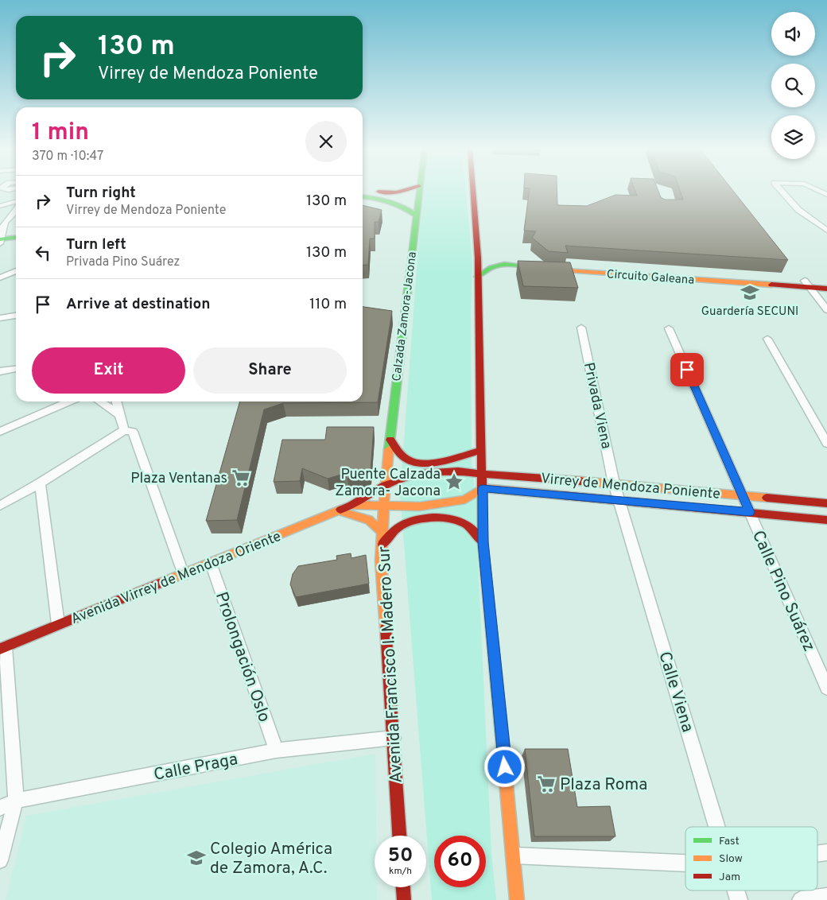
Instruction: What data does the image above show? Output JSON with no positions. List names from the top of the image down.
{
  "streets": {
    "main road": [
      "Circuito Galeana",
      "Calzada Zamora-Jacona",
      "Virrey de Mendoza Poniente",
      "Avenida Virrey de Mendoza Oriente",
      "Avenida Francisco I. Madero Sur"
    ],
    "street": [
      "Privada Viena",
      "Calle Pino Suárez",
      "Prolongación Oslo",
      "Calle Viena",
      "Calle Praga"
    ]
  },
  "crossings": [
    ["Calzada Zamora-Jacona", "Virrey de Mendoza Poniente"],
    ["Calzada Zamora-Jacona", "Avenida Virrey de Mendoza Oriente"],
    ["Calzada Zamora-Jacona", "Avenida Francisco I. Madero Sur"],
    ["Privada Viena", "Virrey de Mendoza Poniente"],
    ["Privada Viena", "Calle Viena"],
    ["Virrey de Mendoza Poniente", "Avenida Virrey de Mendoza Oriente"],
    ["Virrey de Mendoza Poniente", "Calle Pino Suárez"],
    ["Virrey de Mendoza Poniente", "Avenida Francisco I. Madero Sur"],
    ["Virrey de Mendoza Poniente", "Calle Viena"],
    ["Avenida Virrey de Mendoza Oriente", "Prolongación Oslo"],
    ["Avenida Virrey de Mendoza Oriente", "Avenida Francisco I. Madero Sur"],
    ["Prolongación Oslo", "Calle Praga"],
    ["Avenida Francisco I. Madero Sur", "Calle Praga"]
  ],
  "places": {
    "school or university": ["Guardería SECUNI", "Colegio América de Zamora, A.C."],
    "supermarket": ["Plaza Ventanas", "Plaza Roma"],
    "place": ["Puente Calzada Zamora- Jacona"]
  },
  "legend": ["Fast", "Slow", "Jam"],
  "page": {
    "turn": ["130 m", "Virrey de Mendoza Poniente"],
    "heading": ["1 min", "370 m · 10:47"],
    "list": [
      {
        "name": "Turn right",
        "note": "Virrey de Mendoza Poniente",
        "value": "130 m"
      },
      {
        "name": "Turn left",
        "note": "Privada Pino Suárez",
        "value": "130 m"
      },
      {
        "name": "Arrive at destination",
        "value": "110 m"
      }
    ],
    "buttons": ["Exit", "Share"],
    "speed": "50 km/h",
    "limit": "60"
  }
}
